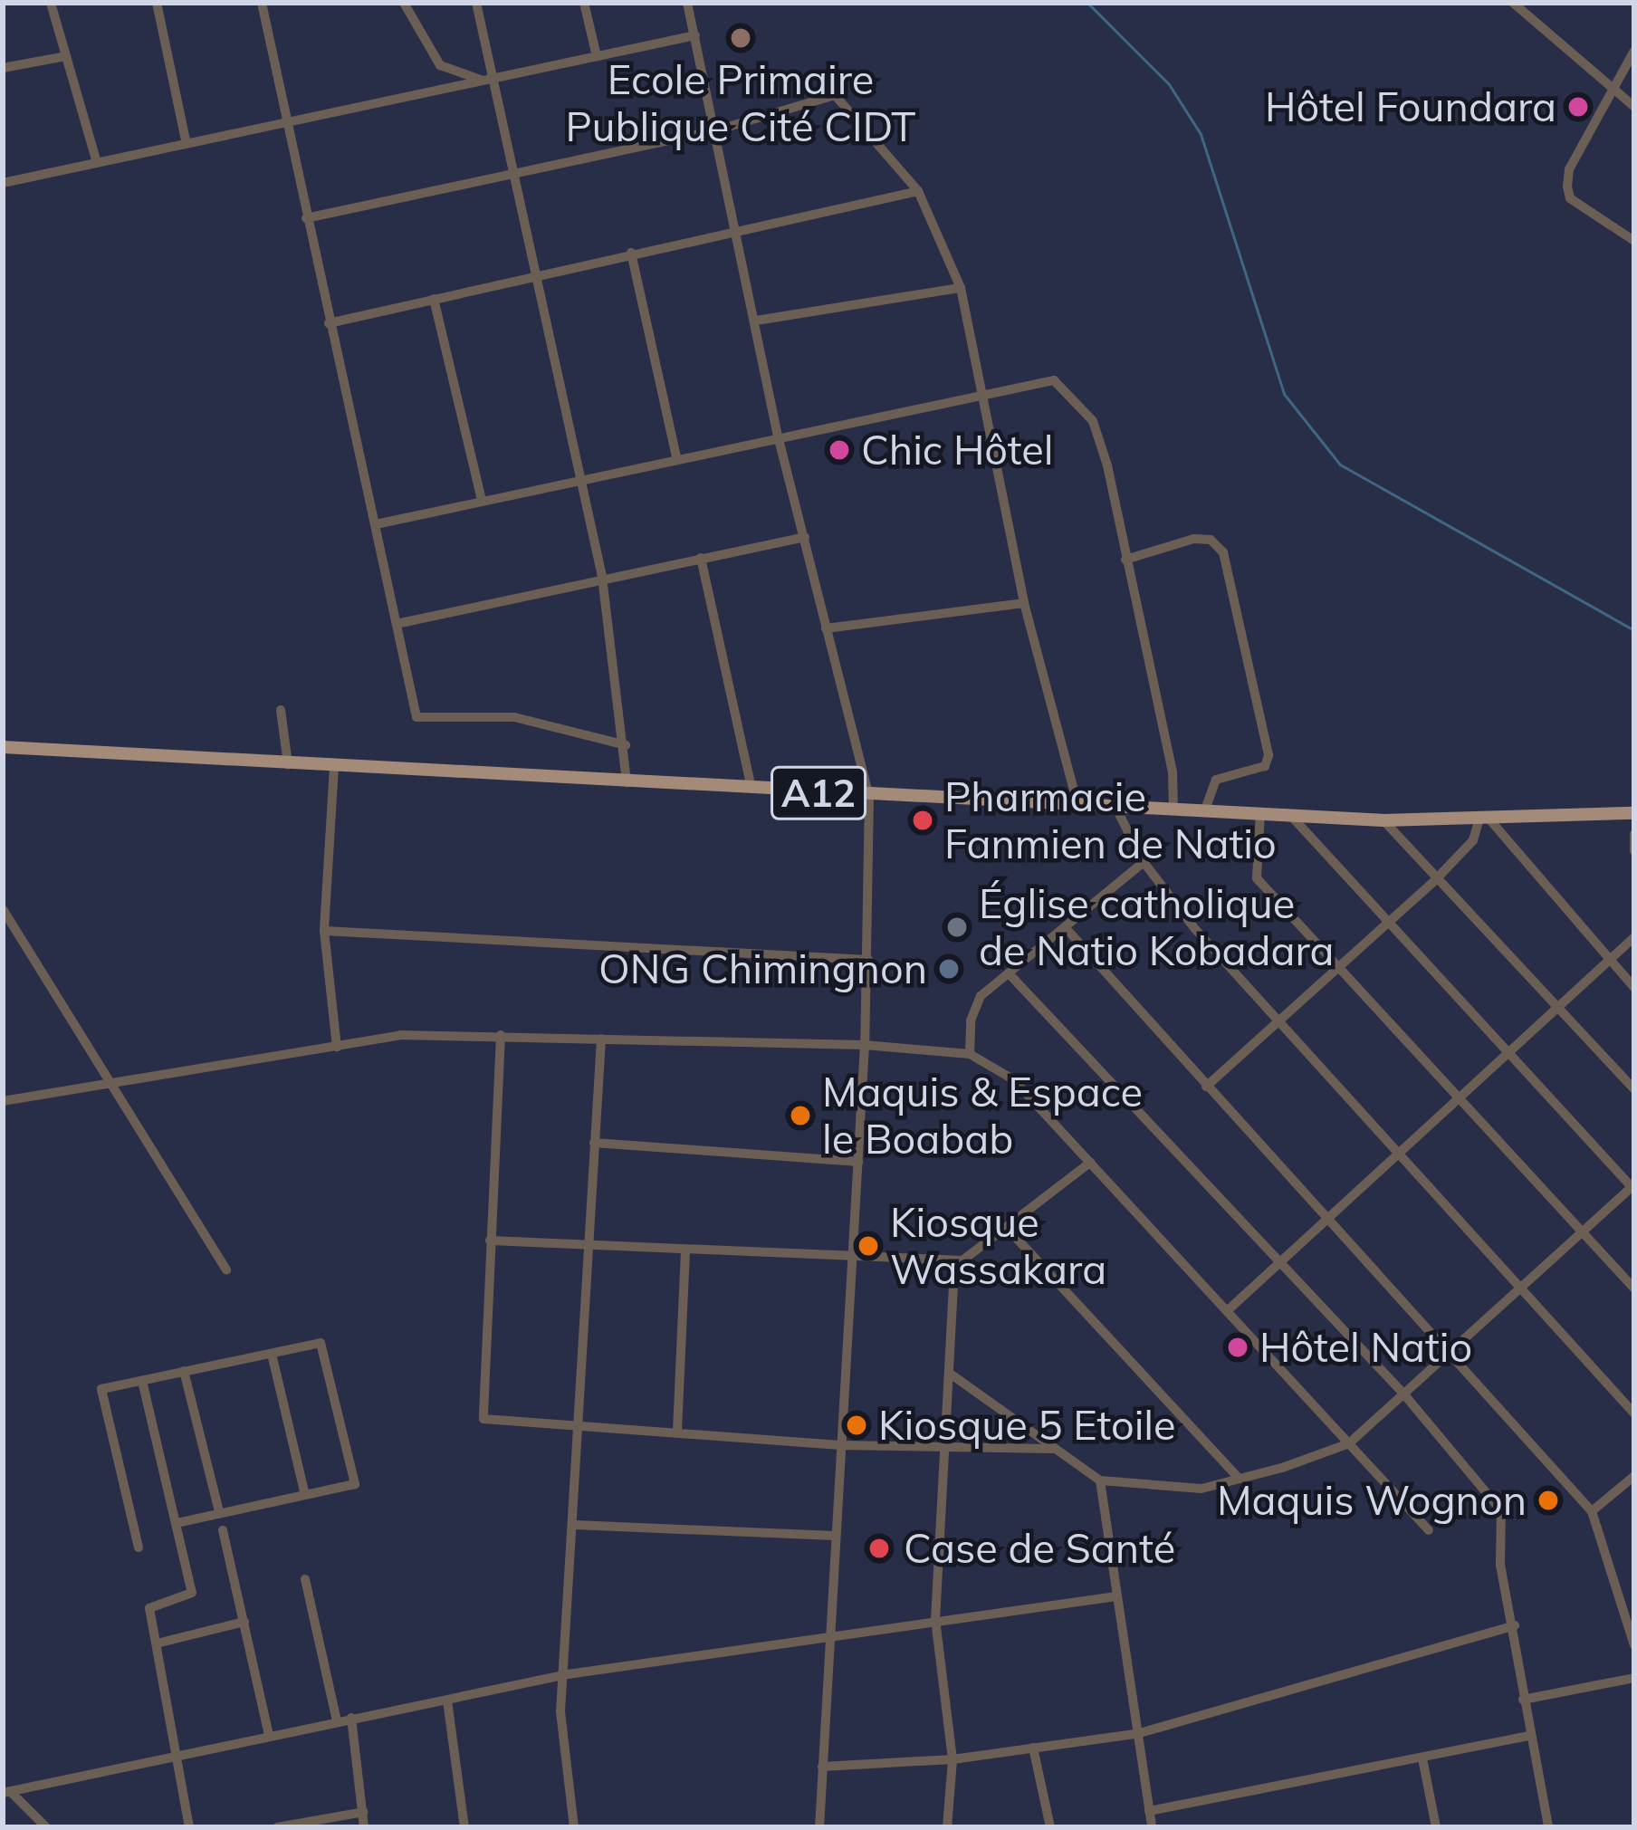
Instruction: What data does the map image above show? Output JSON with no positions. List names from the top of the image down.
{
  "streets": {
    "main road": ["A12"]
  },
  "places": [
    "Ecole Primaire Publique Cité CIDT",
    "Hôtel Foundara",
    "Chic Hôtel",
    "Pharmacie Fanmien de Natio",
    "Église catholique de Natio Kobadara",
    "ONG Chimingnon",
    "Maquis & Espace le Boabab",
    "Kiosque Wassakara",
    "Hôtel Natio",
    "Kiosque 5 Etoile",
    "Maquis Wognon",
    "Case de Santé"
  ]
}
